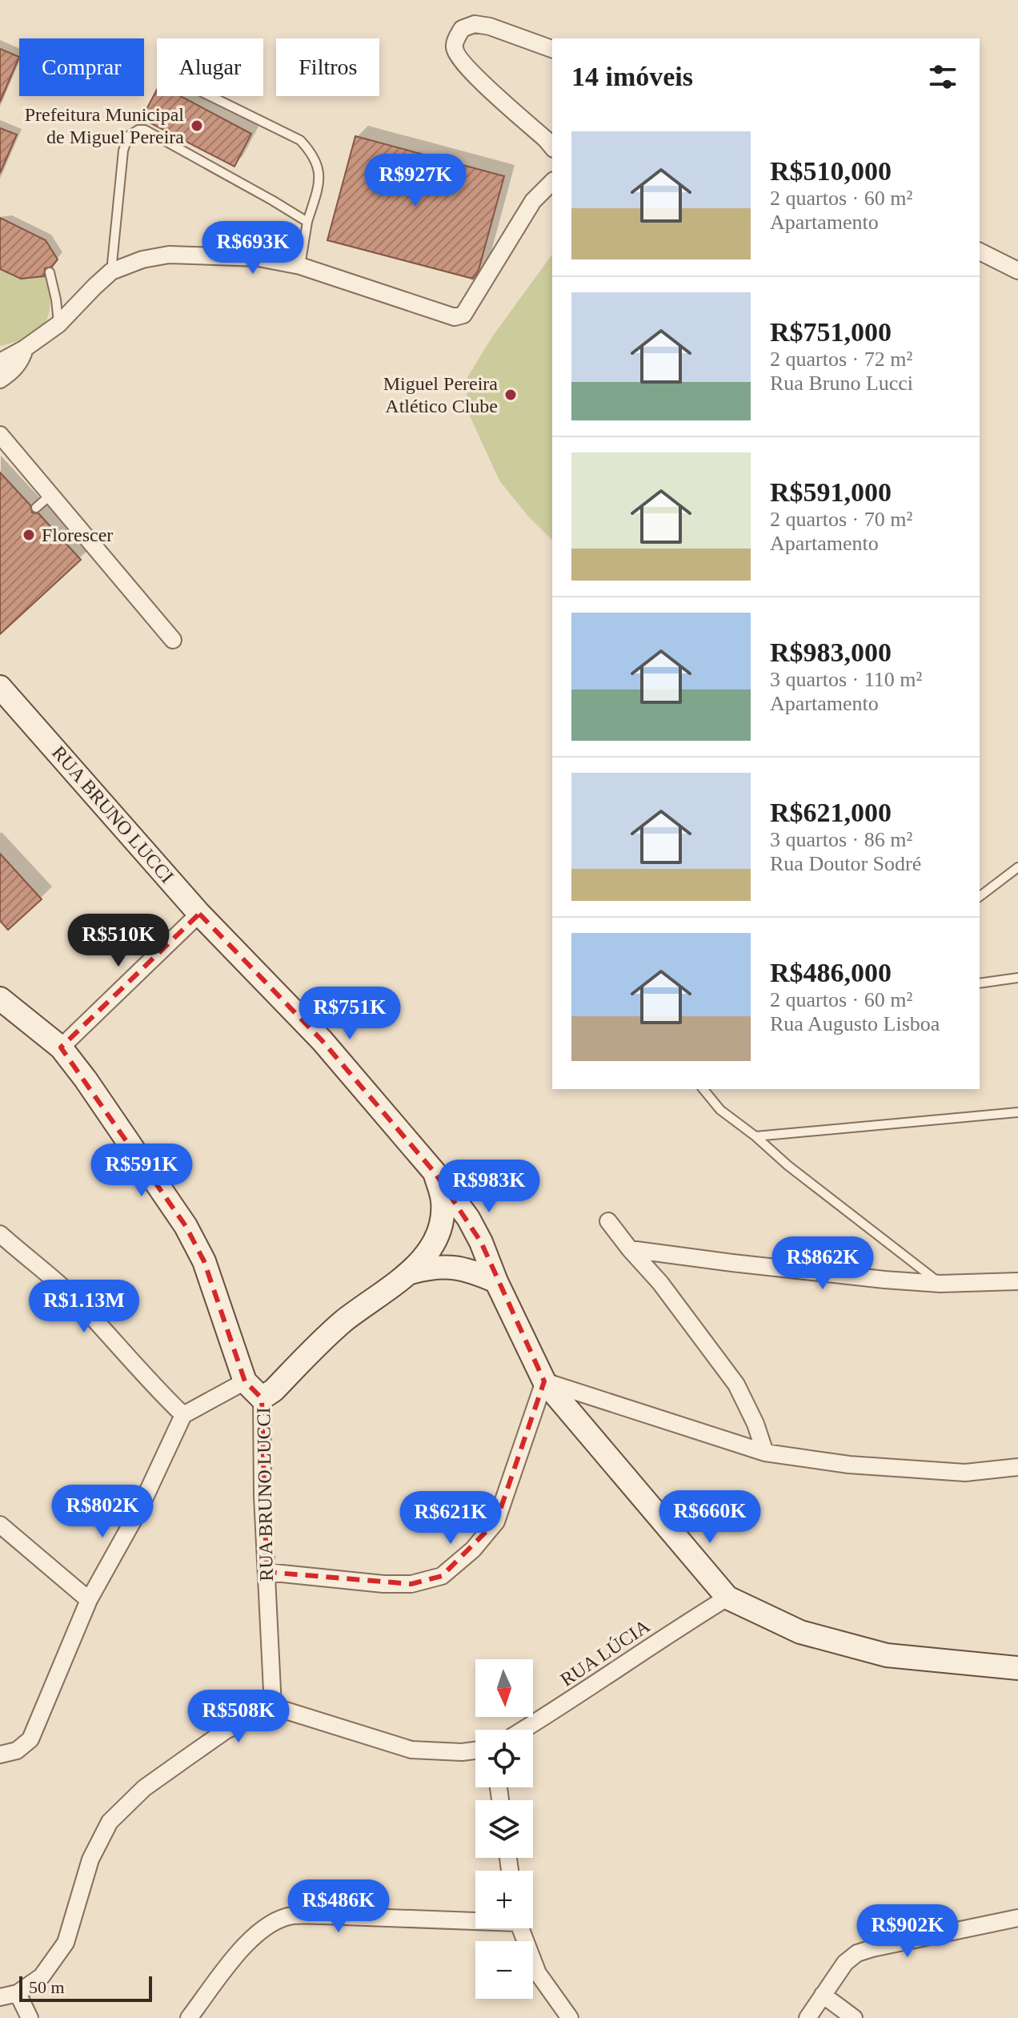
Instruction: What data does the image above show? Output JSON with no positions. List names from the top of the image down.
{
  "streets": {
    "street": ["RUA BRUNO LUCCI", "RUA LÚCIA"]
  },
  "places": ["Prefeitura Municipal de Miguel Pereira", "Miguel Pereira Atlético Clube", "Florescer"],
  "scale_bar": "50 m",
  "north": "bottom",
  "page": {
    "chip": ["Comprar", "Alugar", "Filtros"],
    "heading": "14 imóveis",
    "list": [
      {
        "name": "R$510,000",
        "note": "2 quartos · 60 m² · Apartamento"
      },
      {
        "name": "R$751,000",
        "note": "2 quartos · 72 m² · Rua Bruno Lucci"
      },
      {
        "name": "R$591,000",
        "note": "2 quartos · 70 m² · Apartamento"
      },
      {
        "name": "R$983,000",
        "note": "3 quartos · 110 m² · Apartamento"
      },
      {
        "name": "R$621,000",
        "note": "3 quartos · 86 m² · Rua Doutor Sodré"
      },
      {
        "name": "R$486,000",
        "note": "2 quartos · 60 m² · Rua Augusto Lisboa"
      }
    ],
    "price": [
      "R$927K",
      "R$693K",
      "R$510K",
      "R$751K",
      "R$591K",
      "R$983K",
      "R$862K",
      "R$1.13M",
      "R$802K",
      "R$660K",
      "R$621K",
      "R$508K",
      "R$486K",
      "R$902K"
    ],
    "map_buttons": ["+", "−"],
    "scale": "50 m"
  }
}
